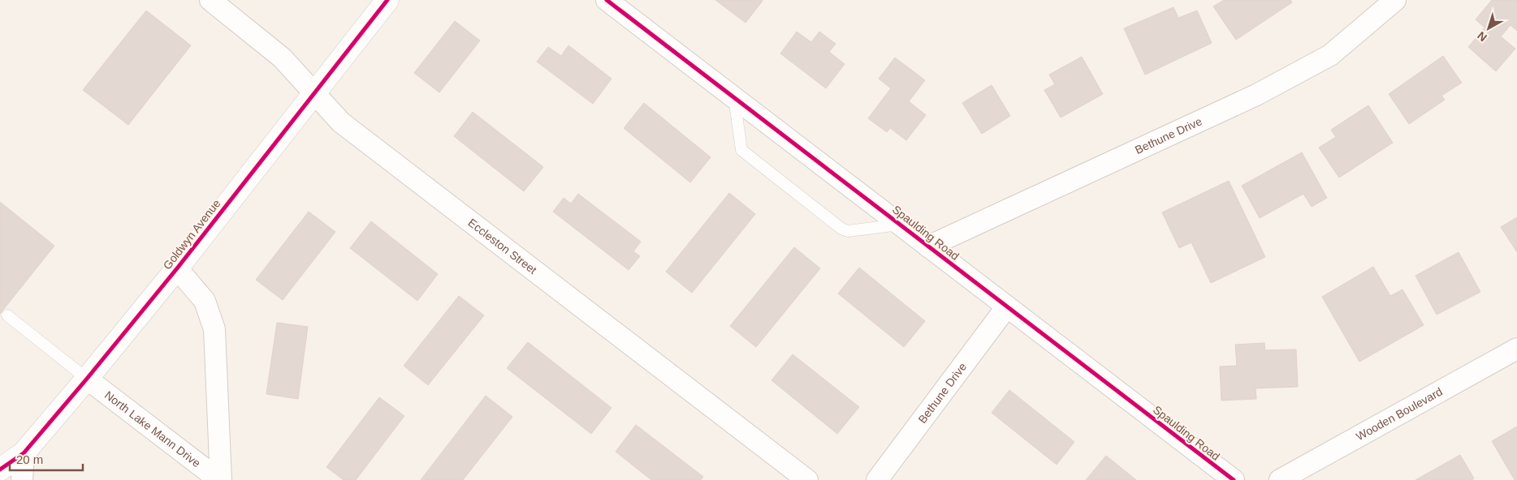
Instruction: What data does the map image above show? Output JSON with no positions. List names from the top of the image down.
{
  "streets": {
    "street": [
      "Bethune Drive",
      "Spaulding Road",
      "Goldwyn Avenue",
      "Eccleston Street",
      "Wooden Boulevard",
      "North Lake Mann Drive"
    ]
  },
  "crossings": [
    ["Bethune Drive", "Spaulding Road"],
    ["Goldwyn Avenue", "Eccleston Street"],
    ["Goldwyn Avenue", "North Lake Mann Drive"]
  ],
  "scale_bar": "20 m",
  "north": "bottom left"
}
